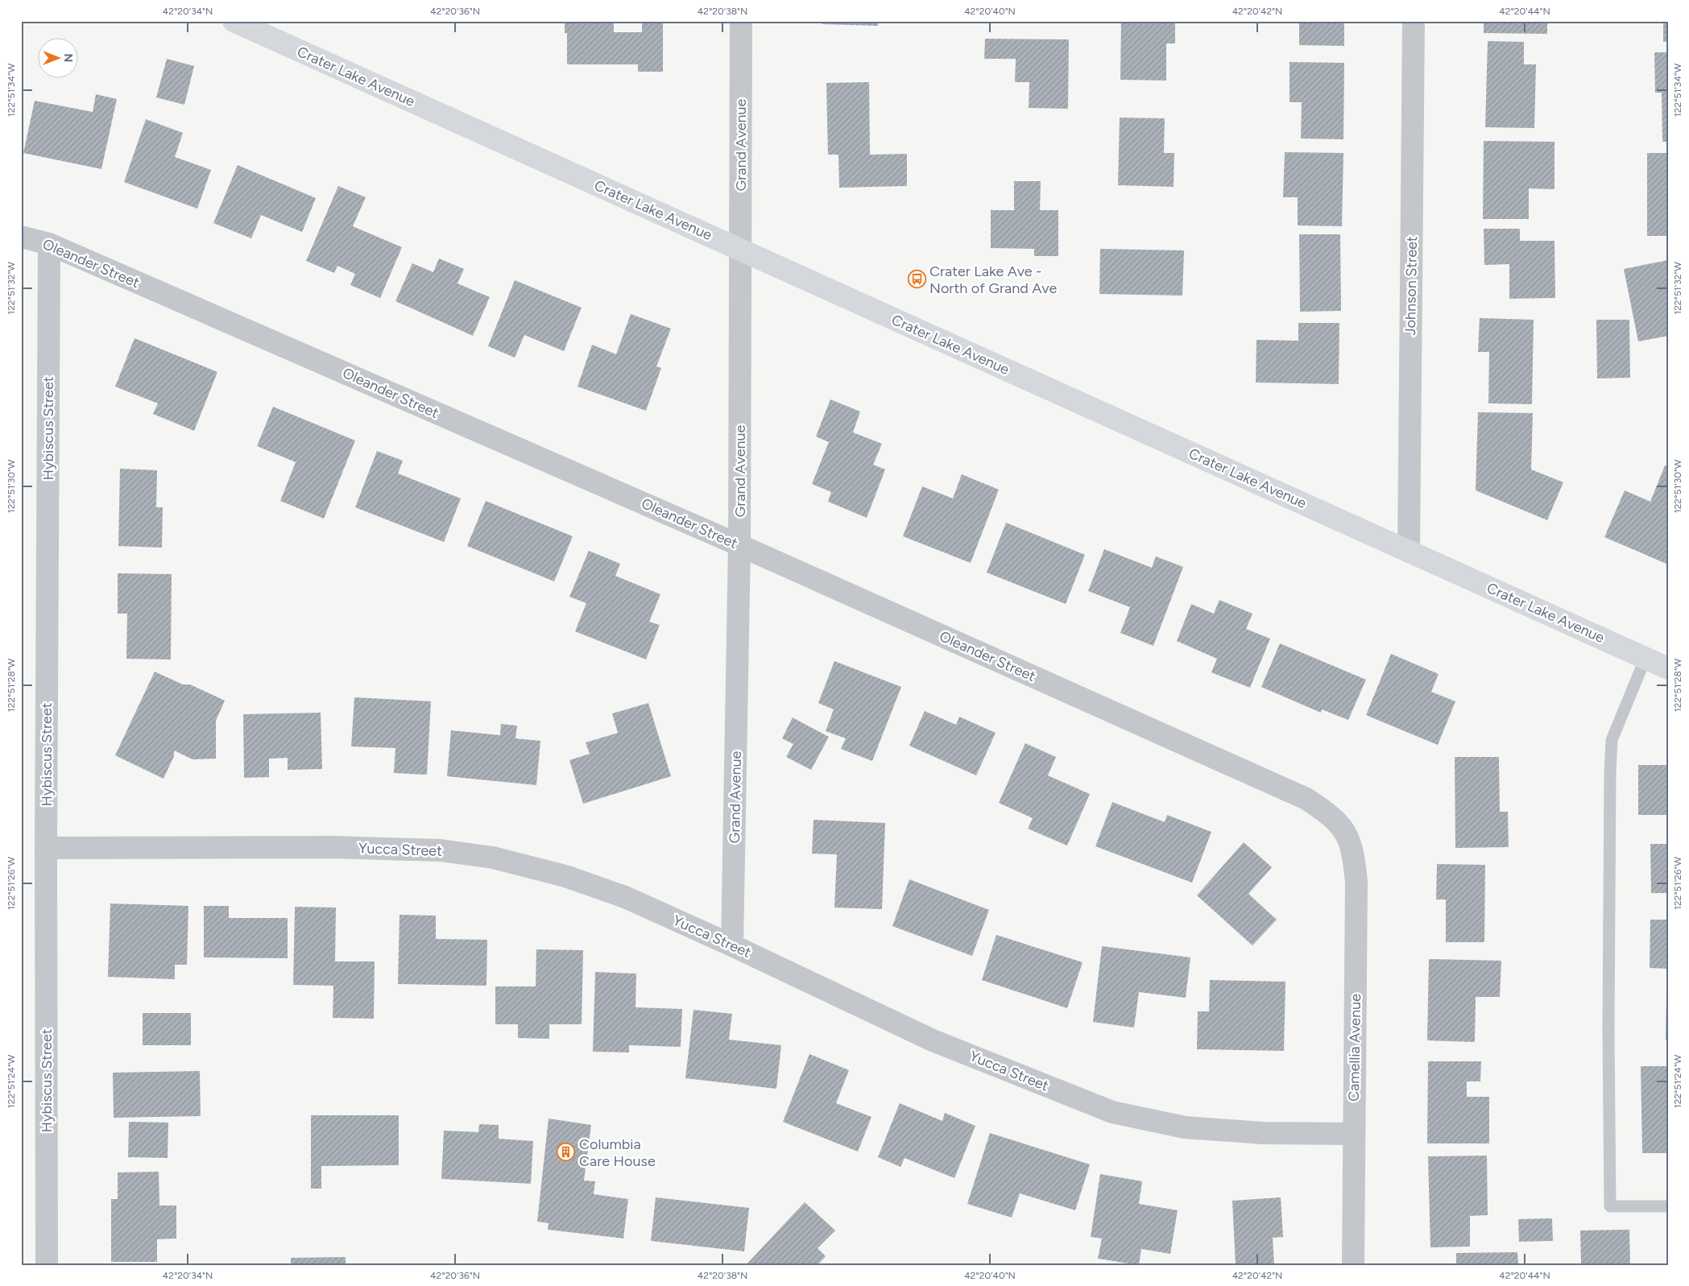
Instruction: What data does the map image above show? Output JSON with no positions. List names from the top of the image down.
{
  "streets": {
    "main road": ["Crater Lake Avenue"],
    "street": [
      "Grand Avenue",
      "Oleander Street",
      "Johnson Street",
      "Hybiscus Street",
      "Yucca Street",
      "Camellia Avenue"
    ]
  },
  "crossings": [
    ["Crater Lake Avenue", "Grand Avenue"],
    ["Crater Lake Avenue", "Johnson Street"],
    ["Grand Avenue", "Oleander Street"],
    ["Grand Avenue", "Yucca Street"],
    ["Oleander Street", "Hybiscus Street"],
    ["Oleander Street", "Camellia Avenue"],
    ["Hybiscus Street", "Yucca Street"],
    ["Yucca Street", "Camellia Avenue"]
  ],
  "places": {
    "bus stop": ["Crater Lake Ave - North of Grand Ave"],
    "building": ["Columbia Care House"]
  },
  "north": "right",
  "coordinates": [
    "42°20'34\"N",
    "42°20'36\"N",
    "42°20'38\"N",
    "42°20'40\"N",
    "42°20'42\"N",
    "42°20'44\"N",
    "122°51'34\"W",
    "122°51'32\"W",
    "122°51'30\"W",
    "122°51'28\"W",
    "122°51'26\"W",
    "122°51'24\"W"
  ]
}
